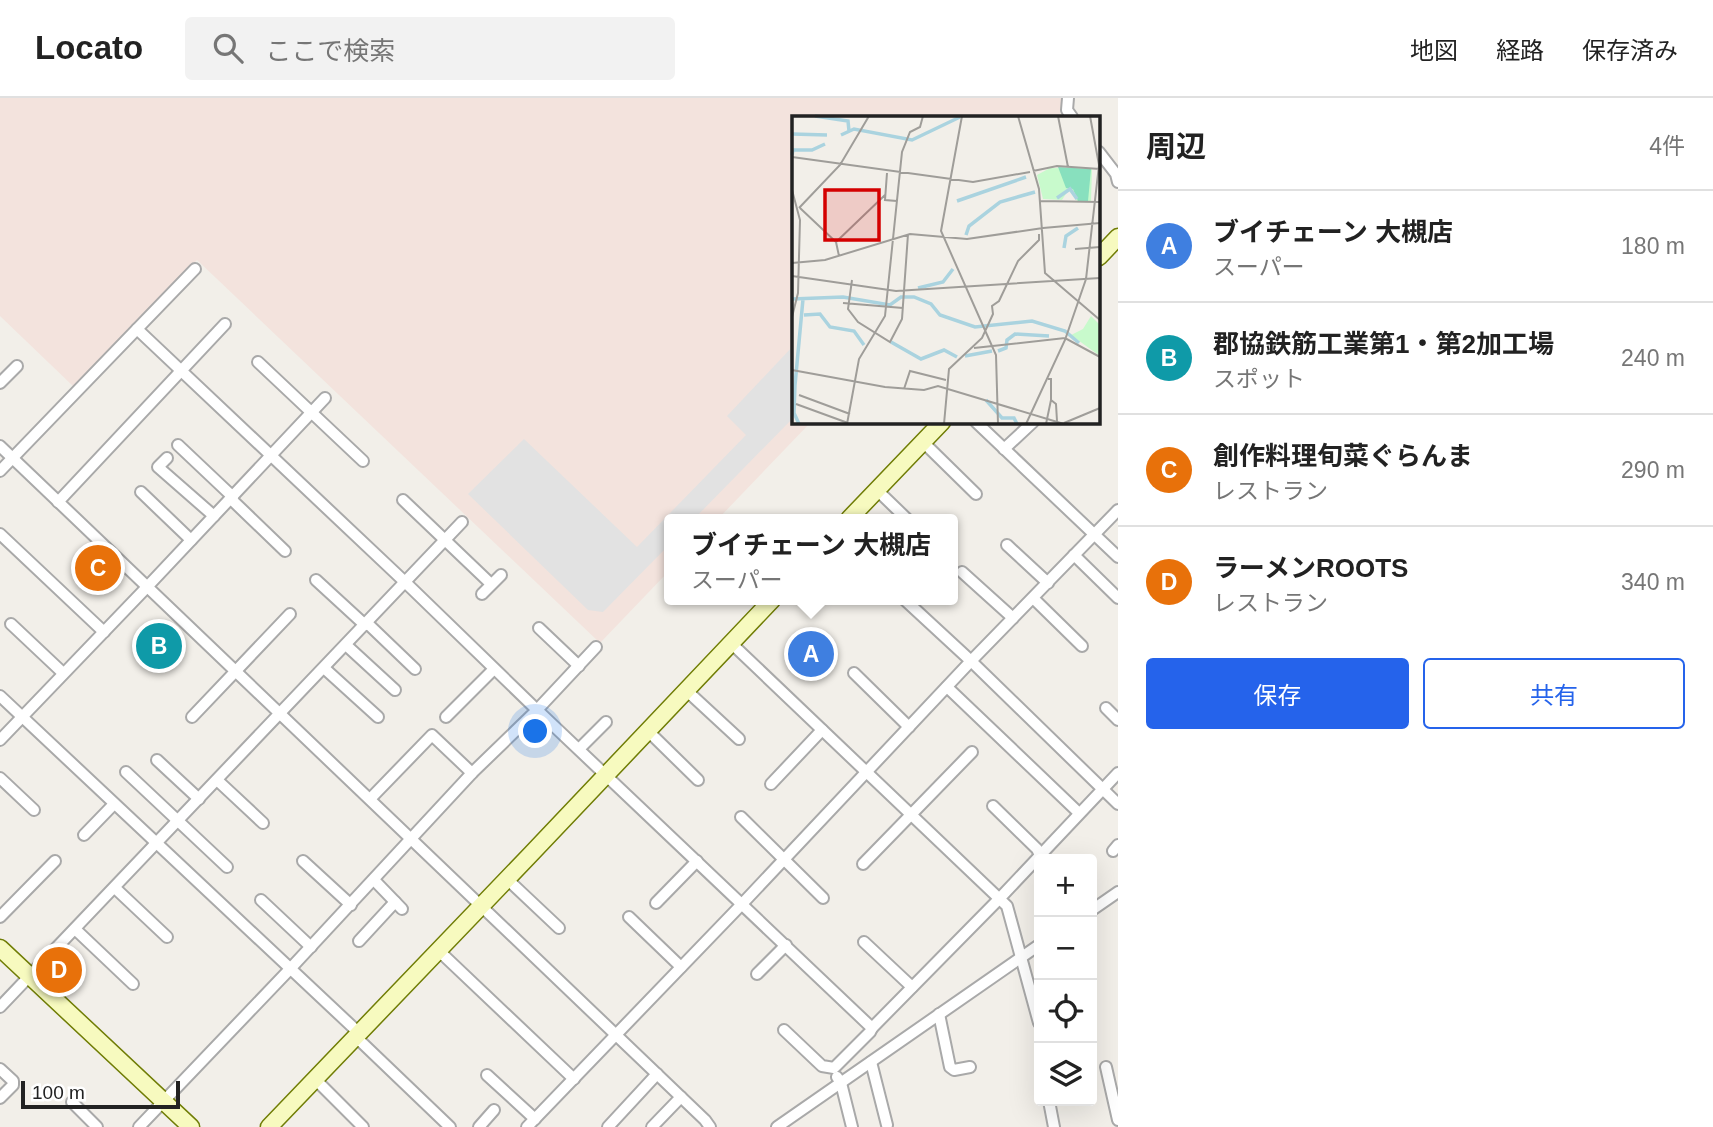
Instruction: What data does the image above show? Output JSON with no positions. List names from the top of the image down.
{
  "scale_bar": "100 m",
  "page": {
    "header": "Locato",
    "search": "ここで検索",
    "nav": ["地図", "経路", "保存済み"],
    "heading": ["周辺", "4件"],
    "list": [
      {
        "mark": "A",
        "name": "ブイチェーン 大槻店",
        "note": "スーパー",
        "value": "180 m"
      },
      {
        "mark": "B",
        "name": "郡協鉄筋工業第1・第2加工場",
        "note": "スポット",
        "value": "240 m"
      },
      {
        "mark": "C",
        "name": "創作料理旬菜ぐらんま",
        "note": "レストラン",
        "value": "290 m"
      },
      {
        "mark": "D",
        "name": "ラーメンROOTS",
        "note": "レストラン",
        "value": "340 m"
      }
    ],
    "popup": ["ブイチェーン 大槻店", "スーパー"],
    "pins": [
      "C",
      "B",
      "A",
      "D"
    ],
    "buttons": ["保存", "共有"],
    "map_buttons": ["+", "−"],
    "scale": "100 m"
  }
}
